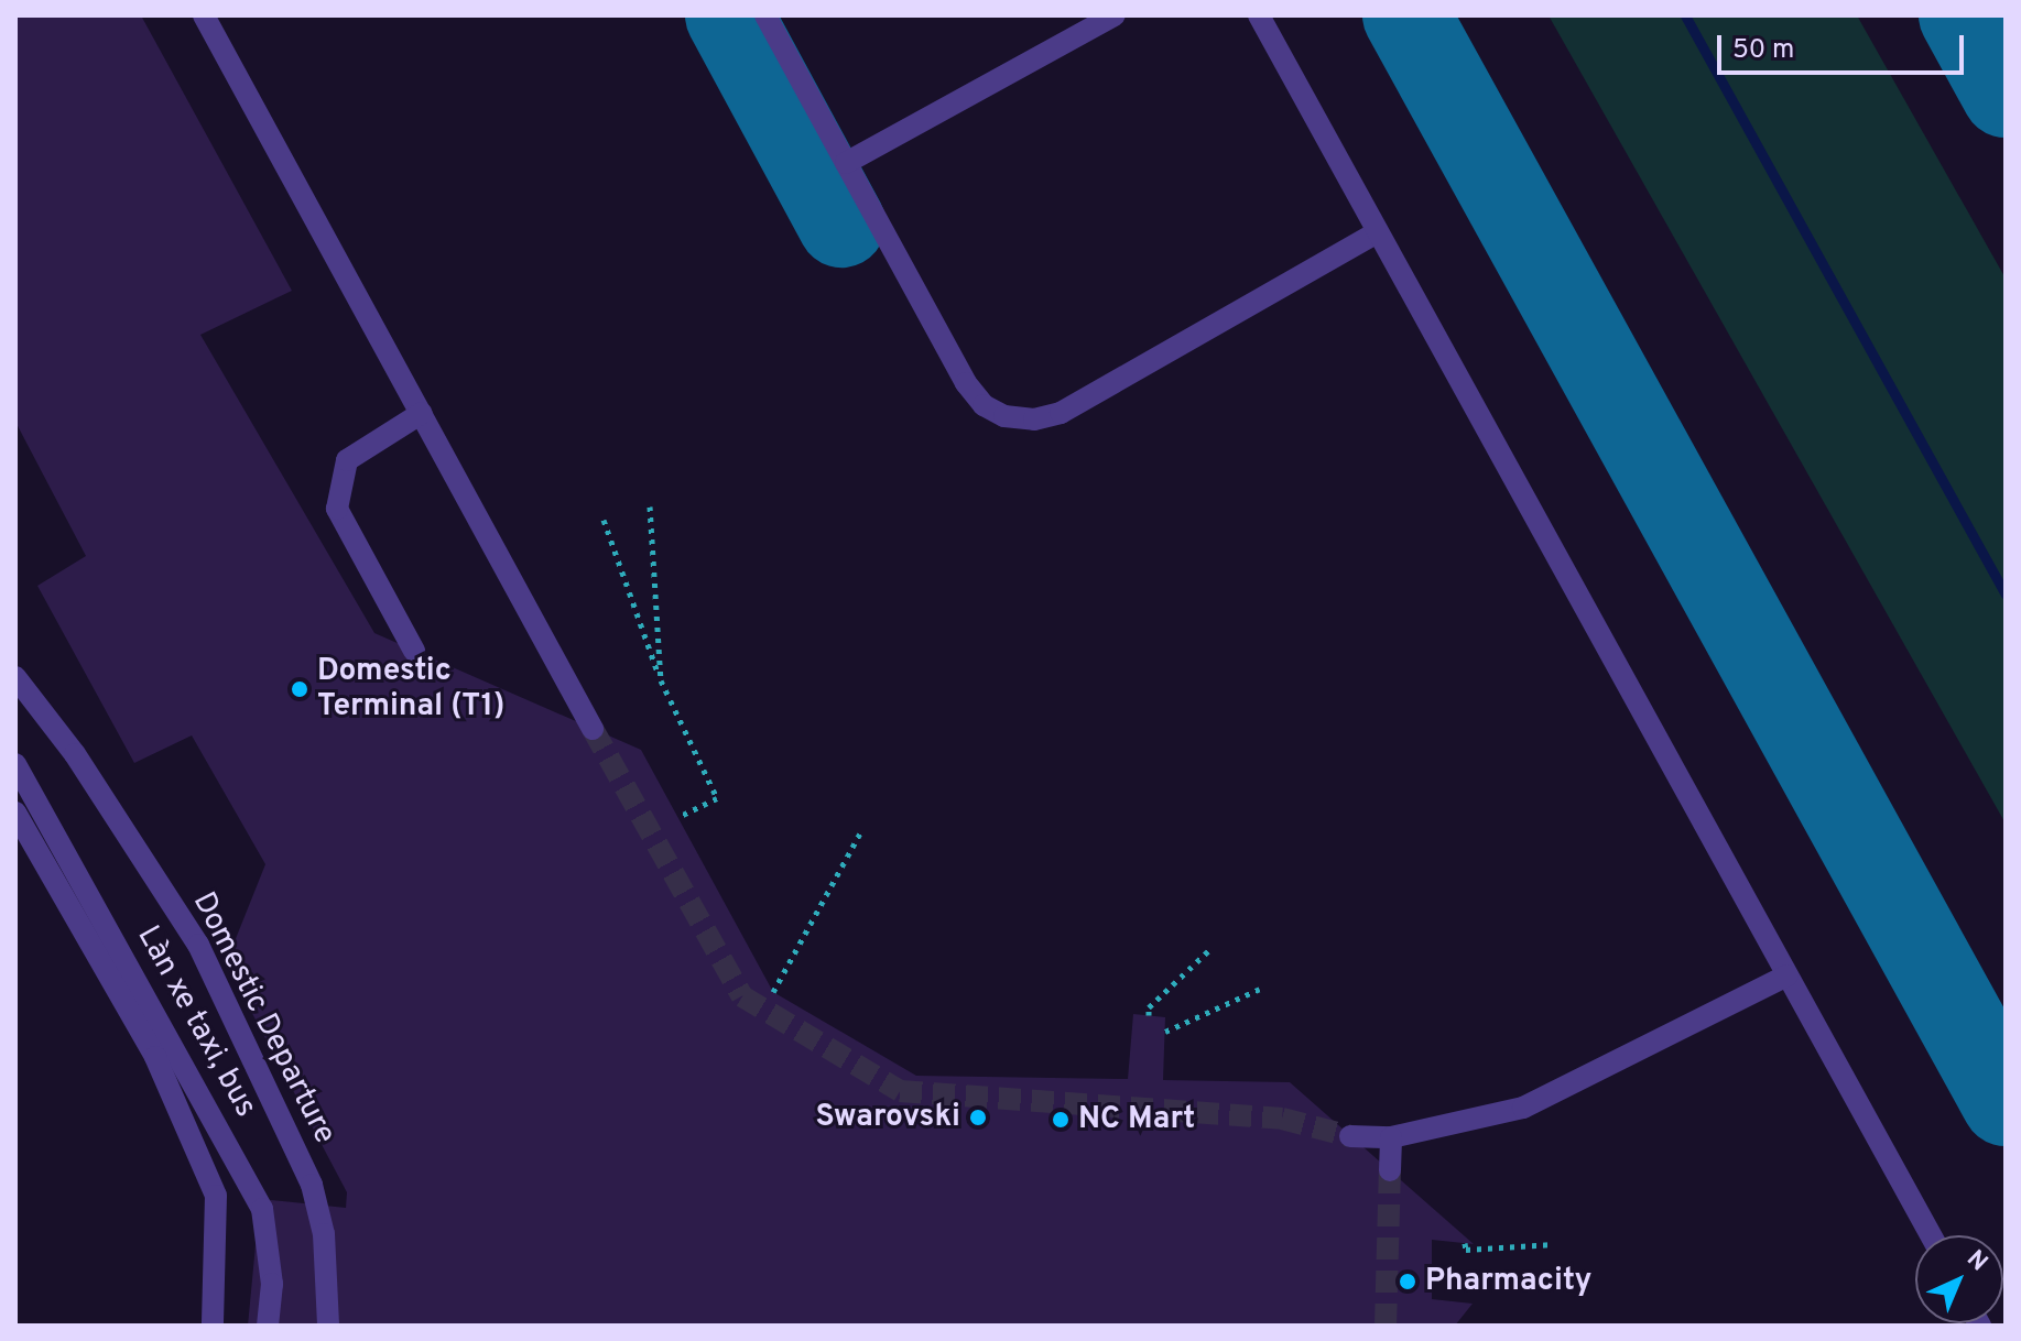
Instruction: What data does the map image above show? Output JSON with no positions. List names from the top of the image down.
{
  "streets": {
    "lane": ["Domestic Departure", "Làn xe taxi, bus"]
  },
  "places": [
    "Domestic Terminal (T1)",
    "Swarovski",
    "NC Mart",
    "Pharmacity"
  ],
  "scale_bar": "50 m",
  "north": "top right"
}
